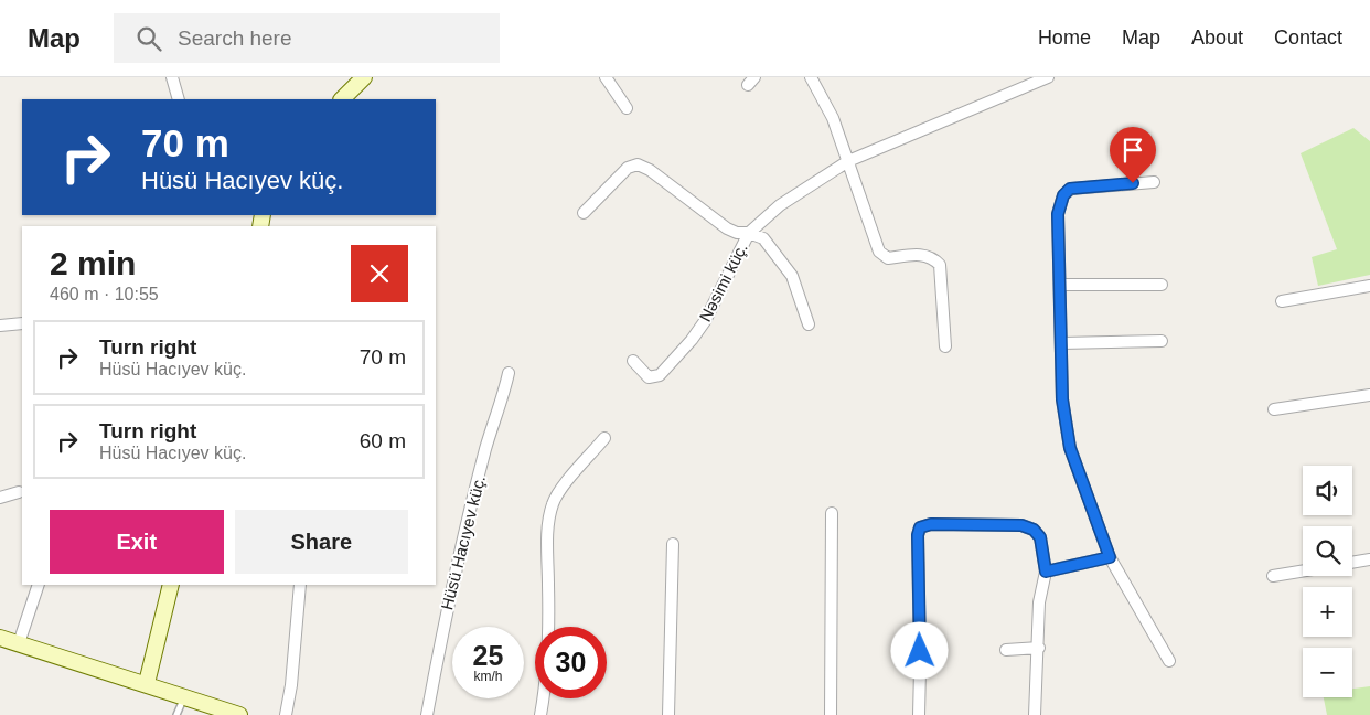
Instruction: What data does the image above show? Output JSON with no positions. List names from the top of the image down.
{
  "streets": {
    "street": ["Nəsimi küç.", "Hüsü Hacıyev küç."]
  },
  "page": {
    "header": "Map",
    "search": "Search here",
    "nav": [
      "Home",
      "Map",
      "About",
      "Contact"
    ],
    "turn": ["70 m", "Hüsü Hacıyev küç."],
    "heading": ["2 min", "460 m · 10:55"],
    "list": [
      {
        "name": "Turn right",
        "note": "Hüsü Hacıyev küç.",
        "value": "70 m"
      },
      {
        "name": "Turn right",
        "note": "Hüsü Hacıyev küç.",
        "value": "60 m"
      }
    ],
    "map_buttons": ["+", "−"],
    "buttons": ["Exit", "Share"],
    "speed": "25 km/h",
    "limit": "30"
  }
}
